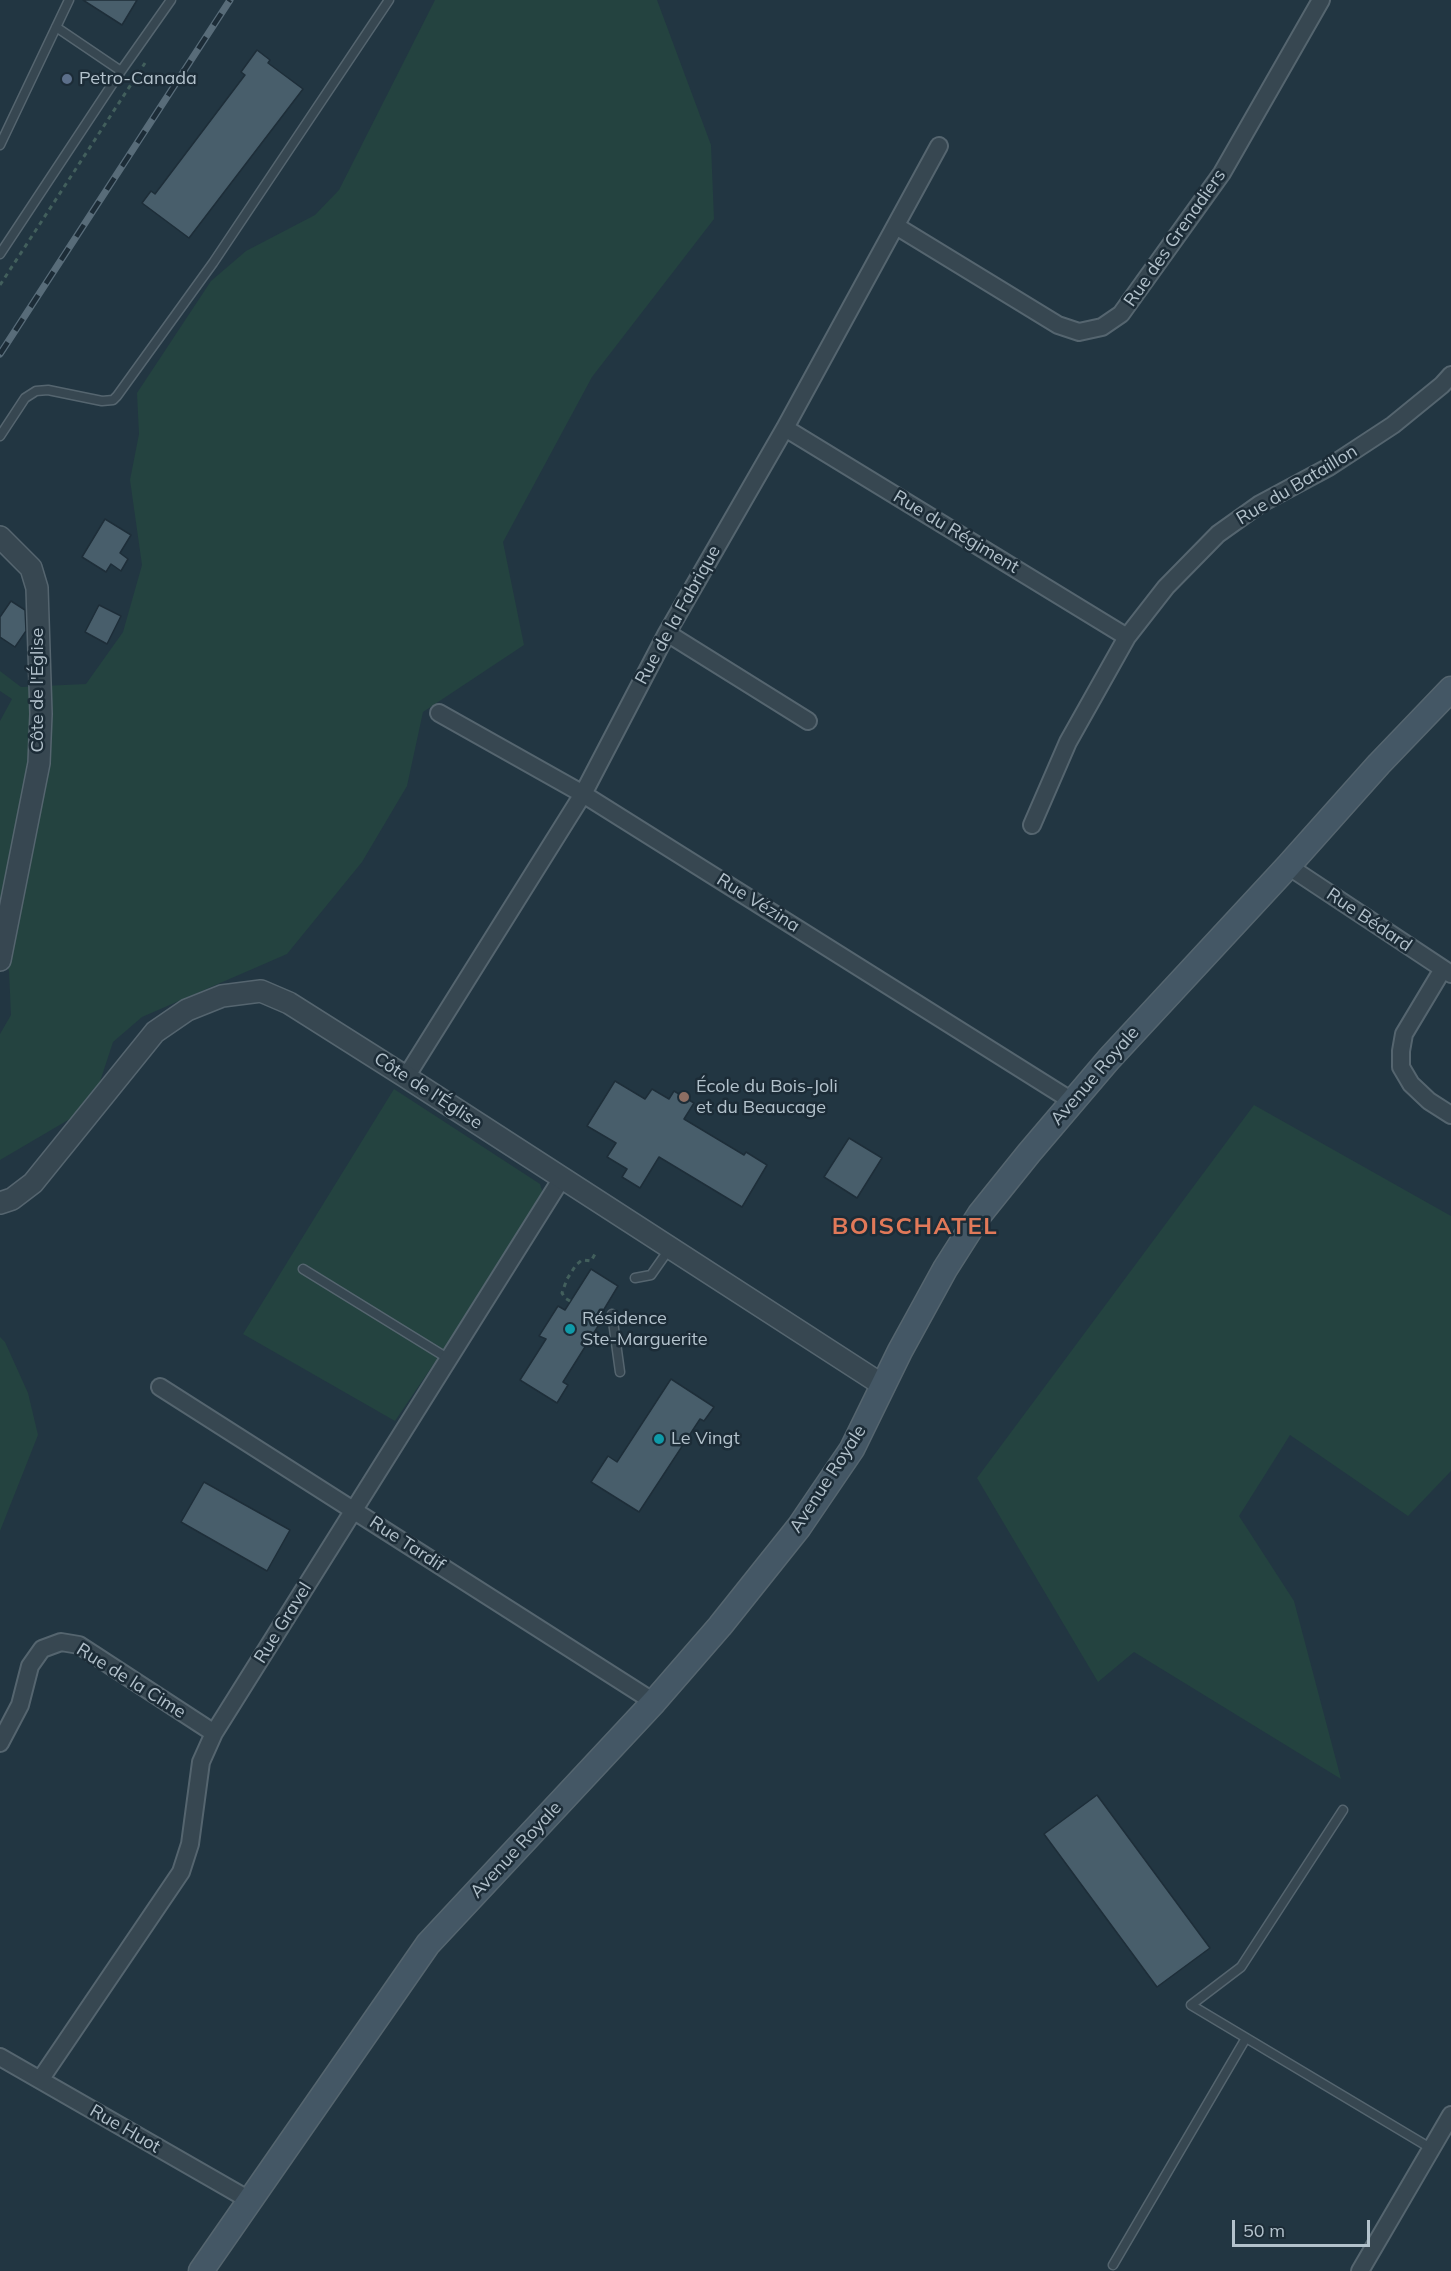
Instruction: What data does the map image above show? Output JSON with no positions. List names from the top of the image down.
{
  "streets": {
    "main road": ["Avenue Royale"],
    "street": [
      "Rue des Grenadiers",
      "Rue du Bataillon",
      "Rue du Régiment",
      "Rue de la Fabrique",
      "Côte de l'Église",
      "Rue Vézina",
      "Rue Bédard",
      "Rue Tardif",
      "Rue Gravel",
      "Rue de la Cime",
      "Rue Huot"
    ]
  },
  "crossings": [
    ["Rue des Grenadiers", "Rue de la Fabrique"],
    ["Rue du Bataillon", "Rue du Régiment"],
    ["Rue du Régiment", "Rue de la Fabrique"],
    ["Rue de la Fabrique", "Côte de l'Église"],
    ["Rue de la Fabrique", "Rue Vézina"],
    ["Côte de l'Église", "Avenue Royale"],
    ["Côte de l'Église", "Rue Gravel"],
    ["Rue Vézina", "Avenue Royale"],
    ["Rue Bédard", "Avenue Royale"],
    ["Avenue Royale", "Rue Tardif"],
    ["Avenue Royale", "Rue Huot"],
    ["Rue Tardif", "Rue Gravel"],
    ["Rue Gravel", "Rue de la Cime"],
    ["Rue Gravel", "Rue Huot"]
  ],
  "districts": ["BOISCHATEL"],
  "places": [
    "Petro-Canada",
    "École du Bois-Joli et du Beaucage",
    "Résidence Ste-Marguerite",
    "Le Vingt"
  ],
  "scale_bar": "50 m"
}
